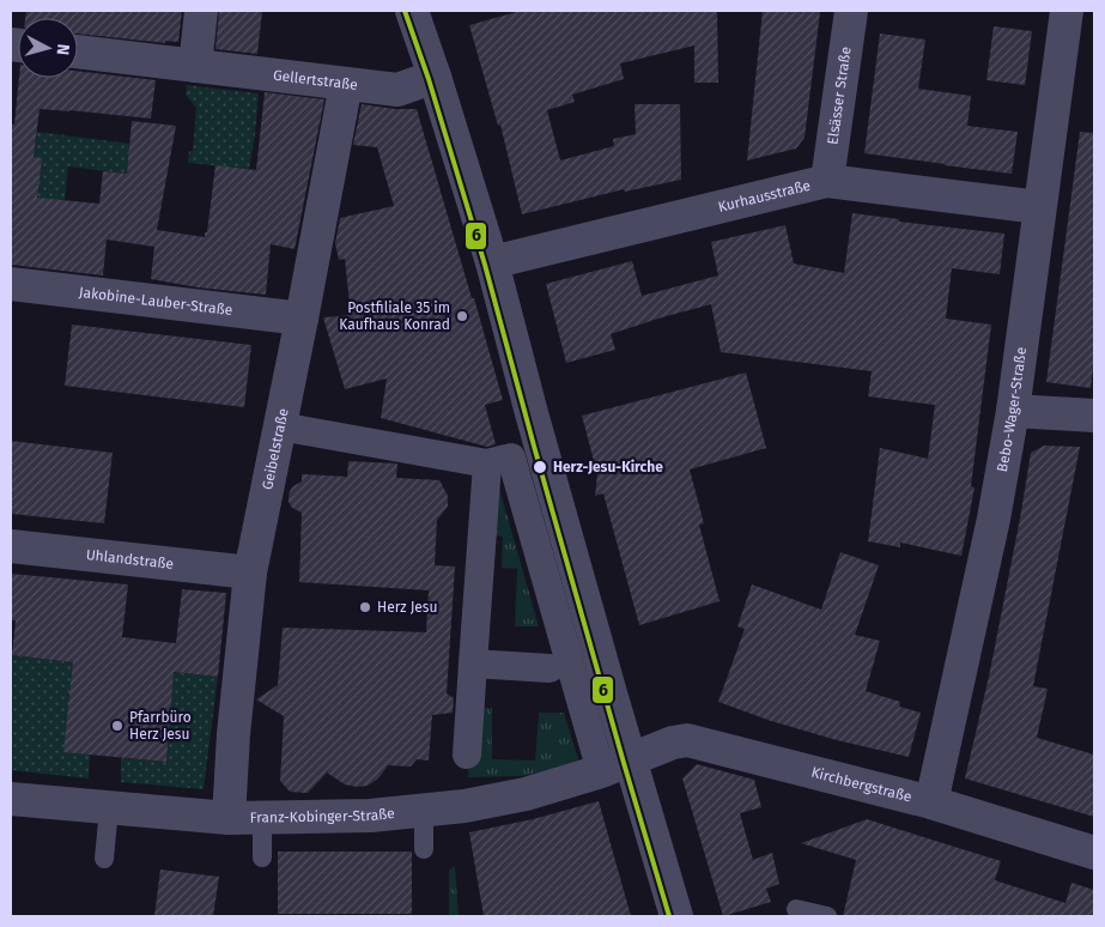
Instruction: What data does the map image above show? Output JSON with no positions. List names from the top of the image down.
{
  "streets": {
    "street": [
      "Gellertstraße",
      "Elsässer Straße",
      "Kurhausstraße",
      "Jakobine-Lauber-Straße",
      "Bebo-Wager-Straße",
      "Geibelstraße",
      "Uhlandstraße",
      "Kirchbergstraße",
      "Franz-Kobinger-Straße"
    ]
  },
  "crossings": [
    ["Gellertstraße", "Geibelstraße"],
    ["Elsässer Straße", "Kurhausstraße"],
    ["Kurhausstraße", "Bebo-Wager-Straße"],
    ["Jakobine-Lauber-Straße", "Geibelstraße"],
    ["Bebo-Wager-Straße", "Kirchbergstraße"],
    ["Geibelstraße", "Uhlandstraße"],
    ["Geibelstraße", "Franz-Kobinger-Straße"],
    ["Kirchbergstraße", "Franz-Kobinger-Straße"]
  ],
  "places": [
    "Postfiliale 35 im Kaufhaus Konrad",
    "Herz-Jesu-Kirche",
    "Herz Jesu",
    "Pfarrbüro Herz Jesu"
  ],
  "lines": ["transit line 6"],
  "north": "right"
}
